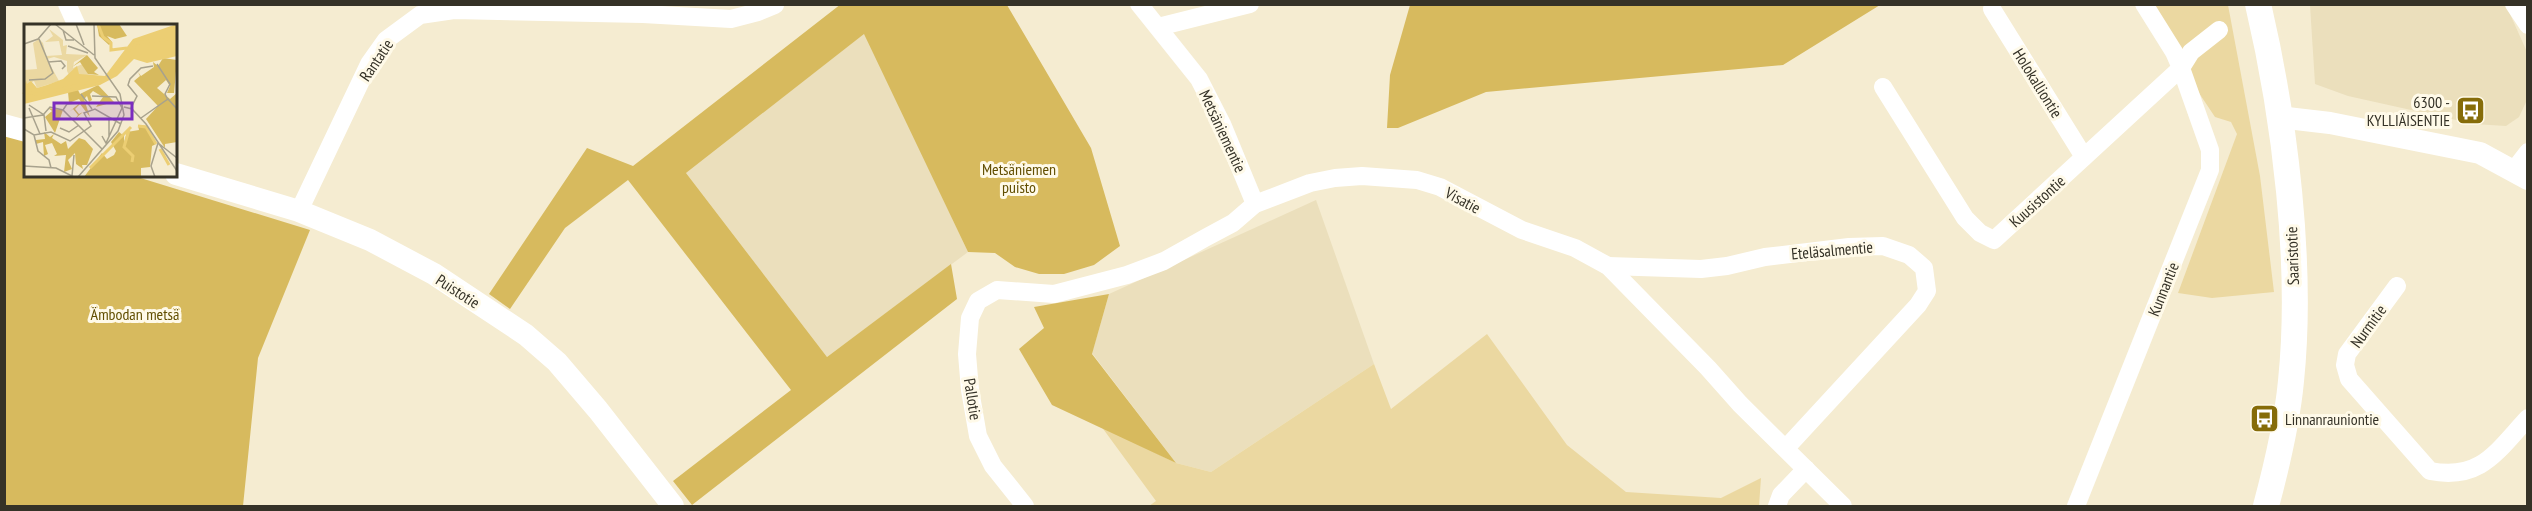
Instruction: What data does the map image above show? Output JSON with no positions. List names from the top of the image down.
{
  "streets": {
    "main road": ["Saaristotie"],
    "street": [
      "Rantatie",
      "Holokalliontie",
      "Metsäniementie",
      "Visatie",
      "Kuusistontie",
      "Eteläsalmentie",
      "Kunnantie",
      "Puistotie",
      "Nurmitie",
      "Pallotie"
    ]
  },
  "crossings": [
    ["Rantatie", "Puistotie"],
    ["Holokalliontie", "Kuusistontie"],
    ["Metsäniementie", "Visatie"],
    ["Visatie", "Eteläsalmentie"],
    ["Visatie", "Pallotie"],
    ["Kuusistontie", "Kunnantie"]
  ],
  "parks": ["Metsäniemen puisto", "Ämbodan metsä"],
  "places": {
    "bus stop": ["6300 - KYLLIÄISENTIE", "Linnanrauniontie"]
  }
}
